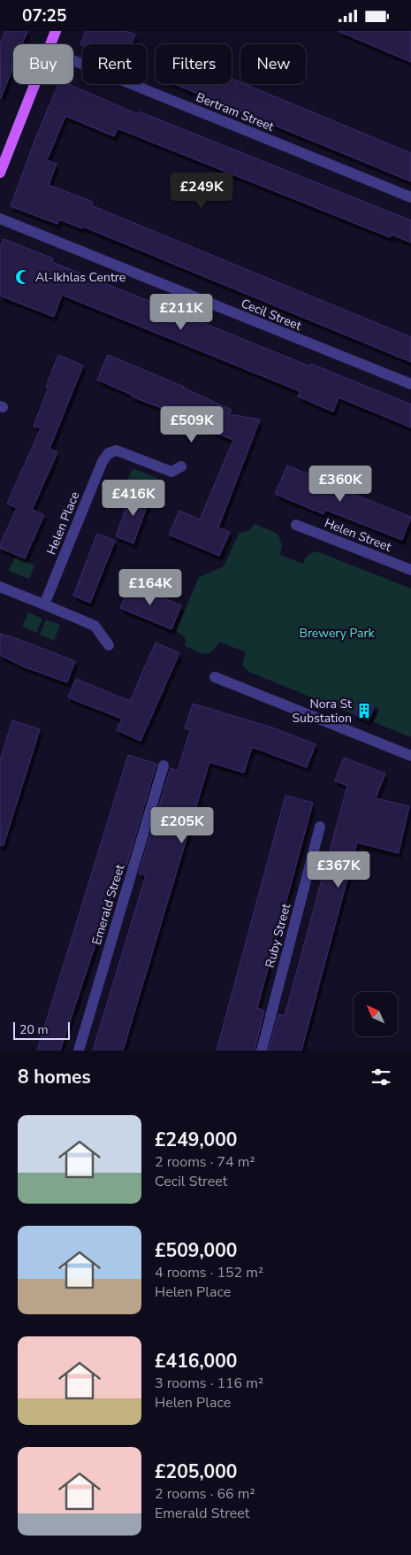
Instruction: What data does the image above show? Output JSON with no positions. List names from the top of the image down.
{
  "streets": {
    "street": [
      "Bertram Street",
      "Cecil Street",
      "Helen Place",
      "Helen Street",
      "Emerald Street",
      "Ruby Street"
    ]
  },
  "parks": ["Brewery Park"],
  "places": {
    "mosque": ["Al-Ikhlas Centre"],
    "building": ["Nora St Substation"]
  },
  "scale_bar": "20 m",
  "north": "top left",
  "page": {
    "status": "07:25",
    "chip": [
      "Buy",
      "Rent",
      "Filters",
      "New"
    ],
    "price": [
      "£249K",
      "£211K",
      "£509K",
      "£360K",
      "£416K",
      "£164K",
      "£205K",
      "£367K"
    ],
    "scale": "20 m",
    "heading": "8 homes",
    "list": [
      {
        "name": "£249,000",
        "note": "2 rooms · 74 m² · Cecil Street"
      },
      {
        "name": "£509,000",
        "note": "4 rooms · 152 m² · Helen Place"
      },
      {
        "name": "£416,000",
        "note": "3 rooms · 116 m² · Helen Place"
      },
      {
        "name": "£205,000",
        "note": "2 rooms · 66 m² · Emerald Street"
      }
    ]
  }
}
